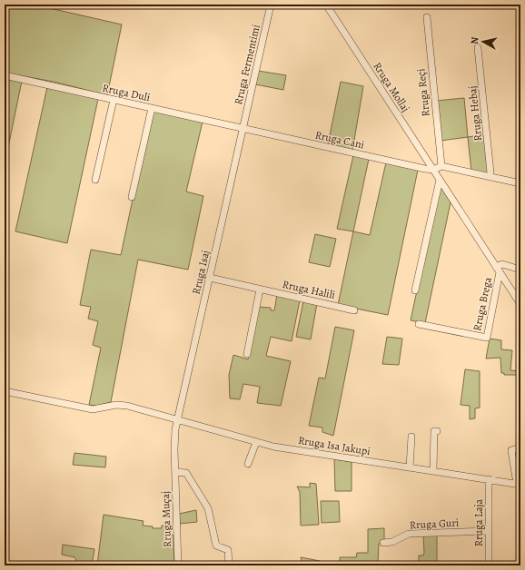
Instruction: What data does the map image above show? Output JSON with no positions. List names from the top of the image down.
{
  "streets": {
    "street": [
      "Rruga Fermentimi",
      "Rruga Mollaj",
      "Rruga Duli",
      "Rruga Reçi",
      "Rruga Hebaj",
      "Rruga Cani",
      "Rruga Isaj",
      "Rruga Halili",
      "Rruga Brega",
      "Rruga Isa Jakupi",
      "Rruga Muçaj",
      "Rruga Laja",
      "Rruga Guri"
    ]
  },
  "crossings": [
    ["Rruga Fermentimi", "Rruga Duli"],
    ["Rruga Fermentimi", "Rruga Cani"],
    ["Rruga Fermentimi", "Rruga Isaj"],
    ["Rruga Mollaj", "Rruga Cani"],
    ["Rruga Mollaj", "Rruga Brega"],
    ["Rruga Duli", "Rruga Cani"],
    ["Rruga Duli", "Rruga Isaj"],
    ["Rruga Cani", "Rruga Isaj"],
    ["Rruga Isaj", "Rruga Halili"],
    ["Rruga Isaj", "Rruga Isa Jakupi"],
    ["Rruga Isaj", "Rruga Muçaj"],
    ["Rruga Isa Jakupi", "Rruga Muçaj"],
    ["Rruga Isa Jakupi", "Rruga Laja"],
    ["Rruga Laja", "Rruga Guri"]
  ],
  "north": "left"
}
